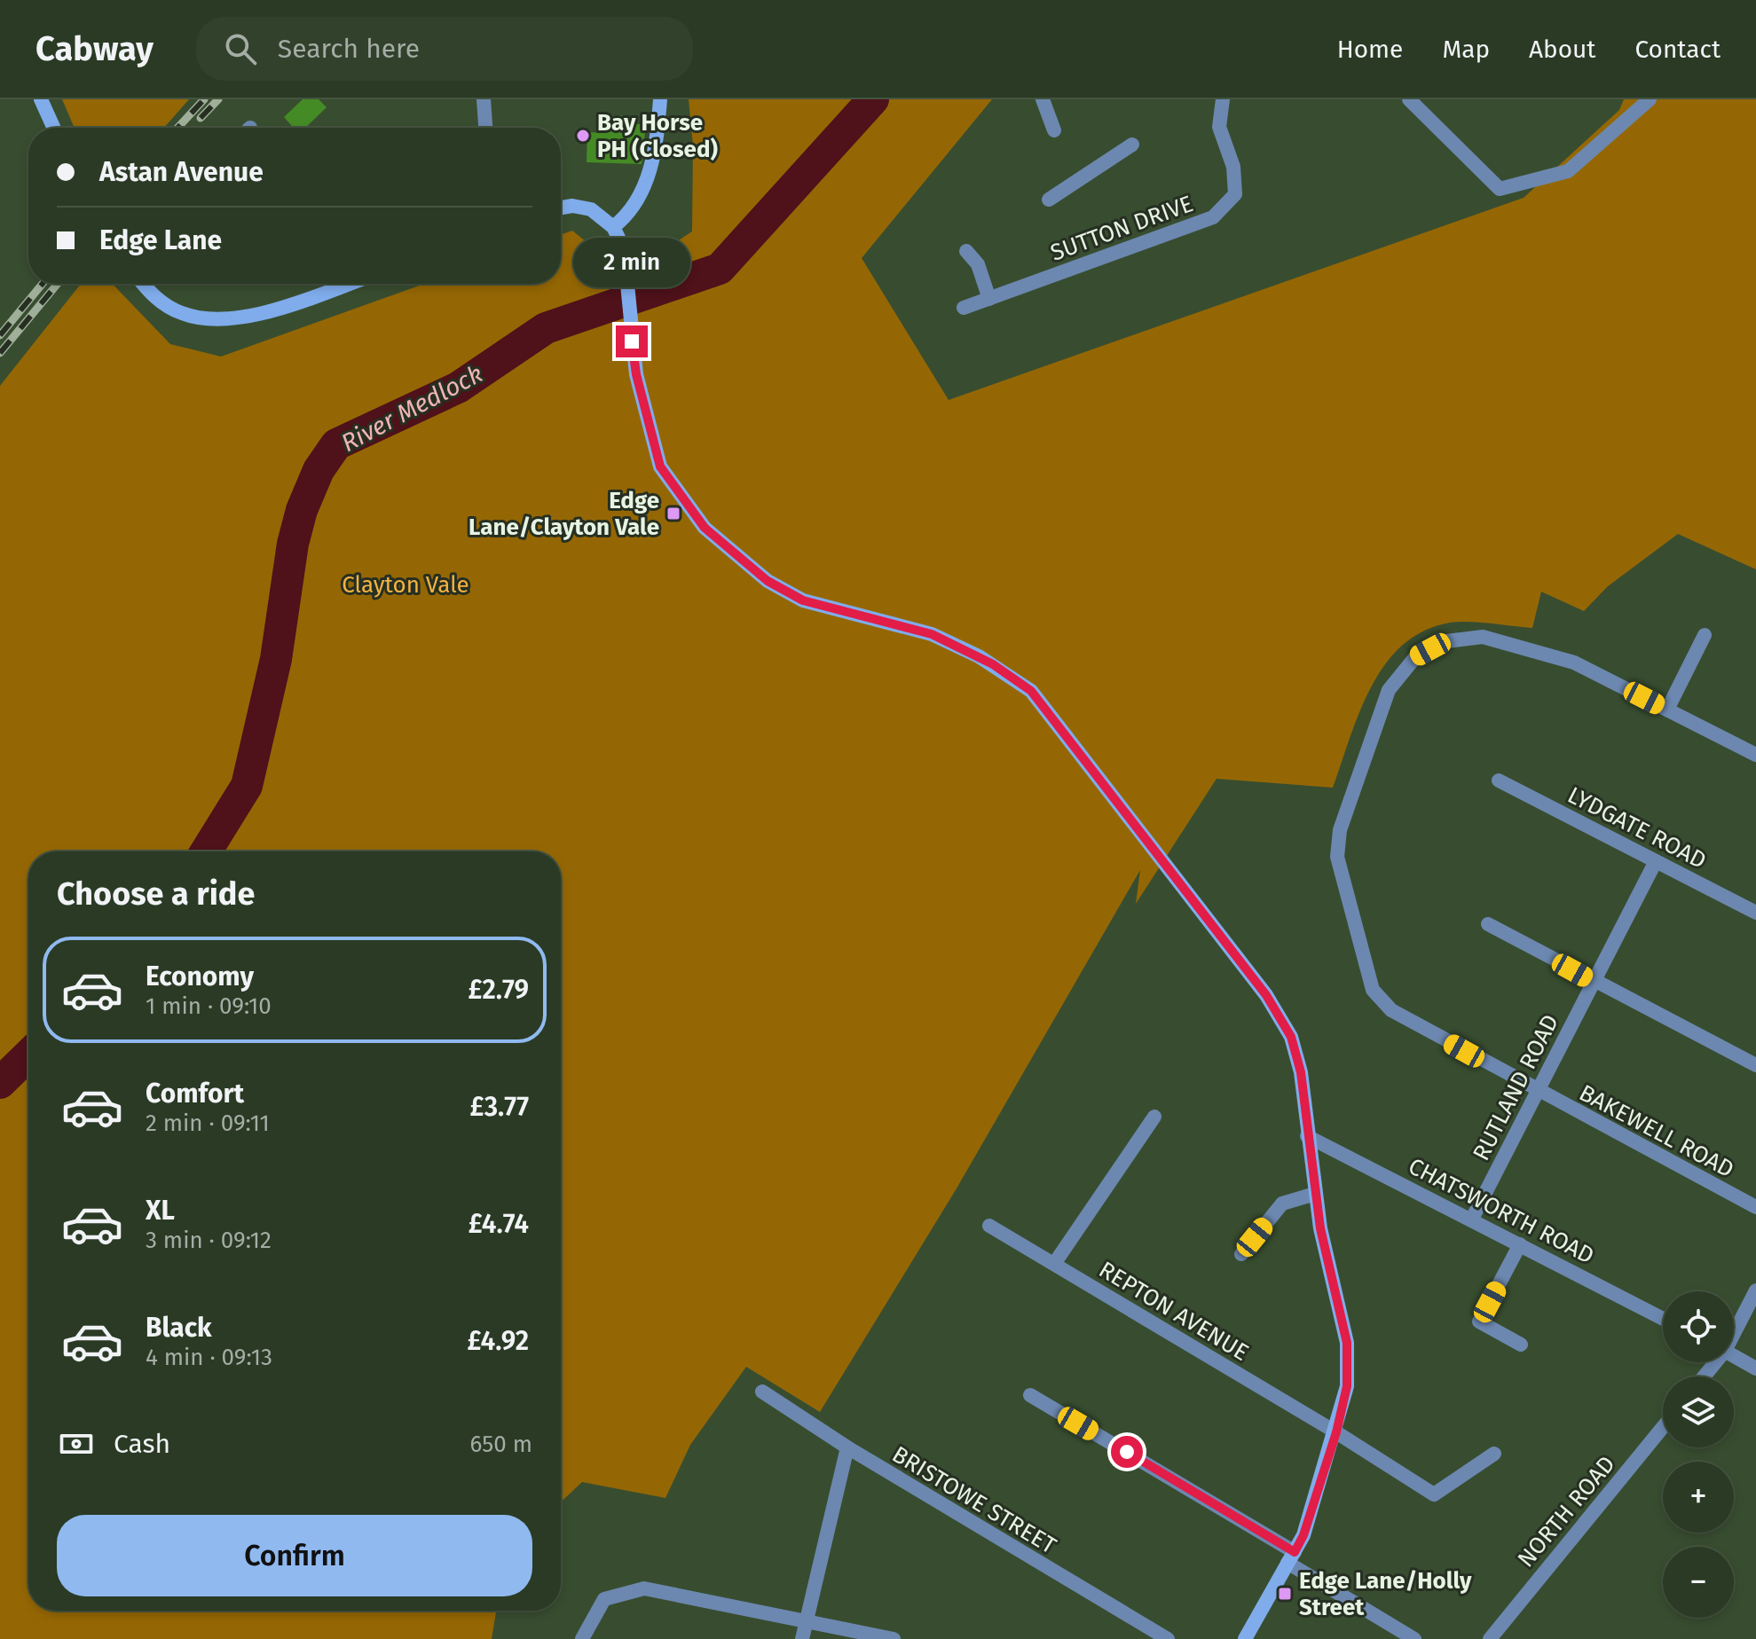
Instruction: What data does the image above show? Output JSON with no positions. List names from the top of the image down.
{
  "streets": {
    "street": [
      "SUTTON DRIVE",
      "LYDGATE ROAD",
      "RUTLAND ROAD",
      "BAKEWELL ROAD",
      "CHATSWORTH ROAD",
      "REPTON AVENUE",
      "BRISTOWE STREET",
      "NORTH ROAD"
    ]
  },
  "crossings": [
    ["LYDGATE ROAD", "RUTLAND ROAD"],
    ["RUTLAND ROAD", "BAKEWELL ROAD"],
    ["RUTLAND ROAD", "CHATSWORTH ROAD"]
  ],
  "water": ["River Medlock"],
  "parks": ["Clayton Vale"],
  "places": {
    "other": ["Bay Horse PH (Closed)"],
    "transit": ["Edge Lane/Clayton Vale", "Edge Lane/Holly Street"]
  },
  "page": {
    "header": "Cabway",
    "search": "Search here",
    "nav": [
      "Home",
      "Map",
      "About",
      "Contact"
    ],
    "banner": ["Astan Avenue", "Edge Lane"],
    "bubble": "2 min",
    "heading": "Choose a ride",
    "list": [
      {
        "name": "Economy",
        "note": "1 min · 09:10",
        "value": "£2.79"
      },
      {
        "name": "Comfort",
        "note": "2 min · 09:11",
        "value": "£3.77"
      },
      {
        "name": "XL",
        "note": "3 min · 09:12",
        "value": "£4.74"
      },
      {
        "name": "Black",
        "note": "4 min · 09:13",
        "value": "£4.92"
      }
    ],
    "map_buttons": ["+", "−"],
    "pay": ["Cash", "650 m"],
    "buttons": "Confirm"
  }
}
